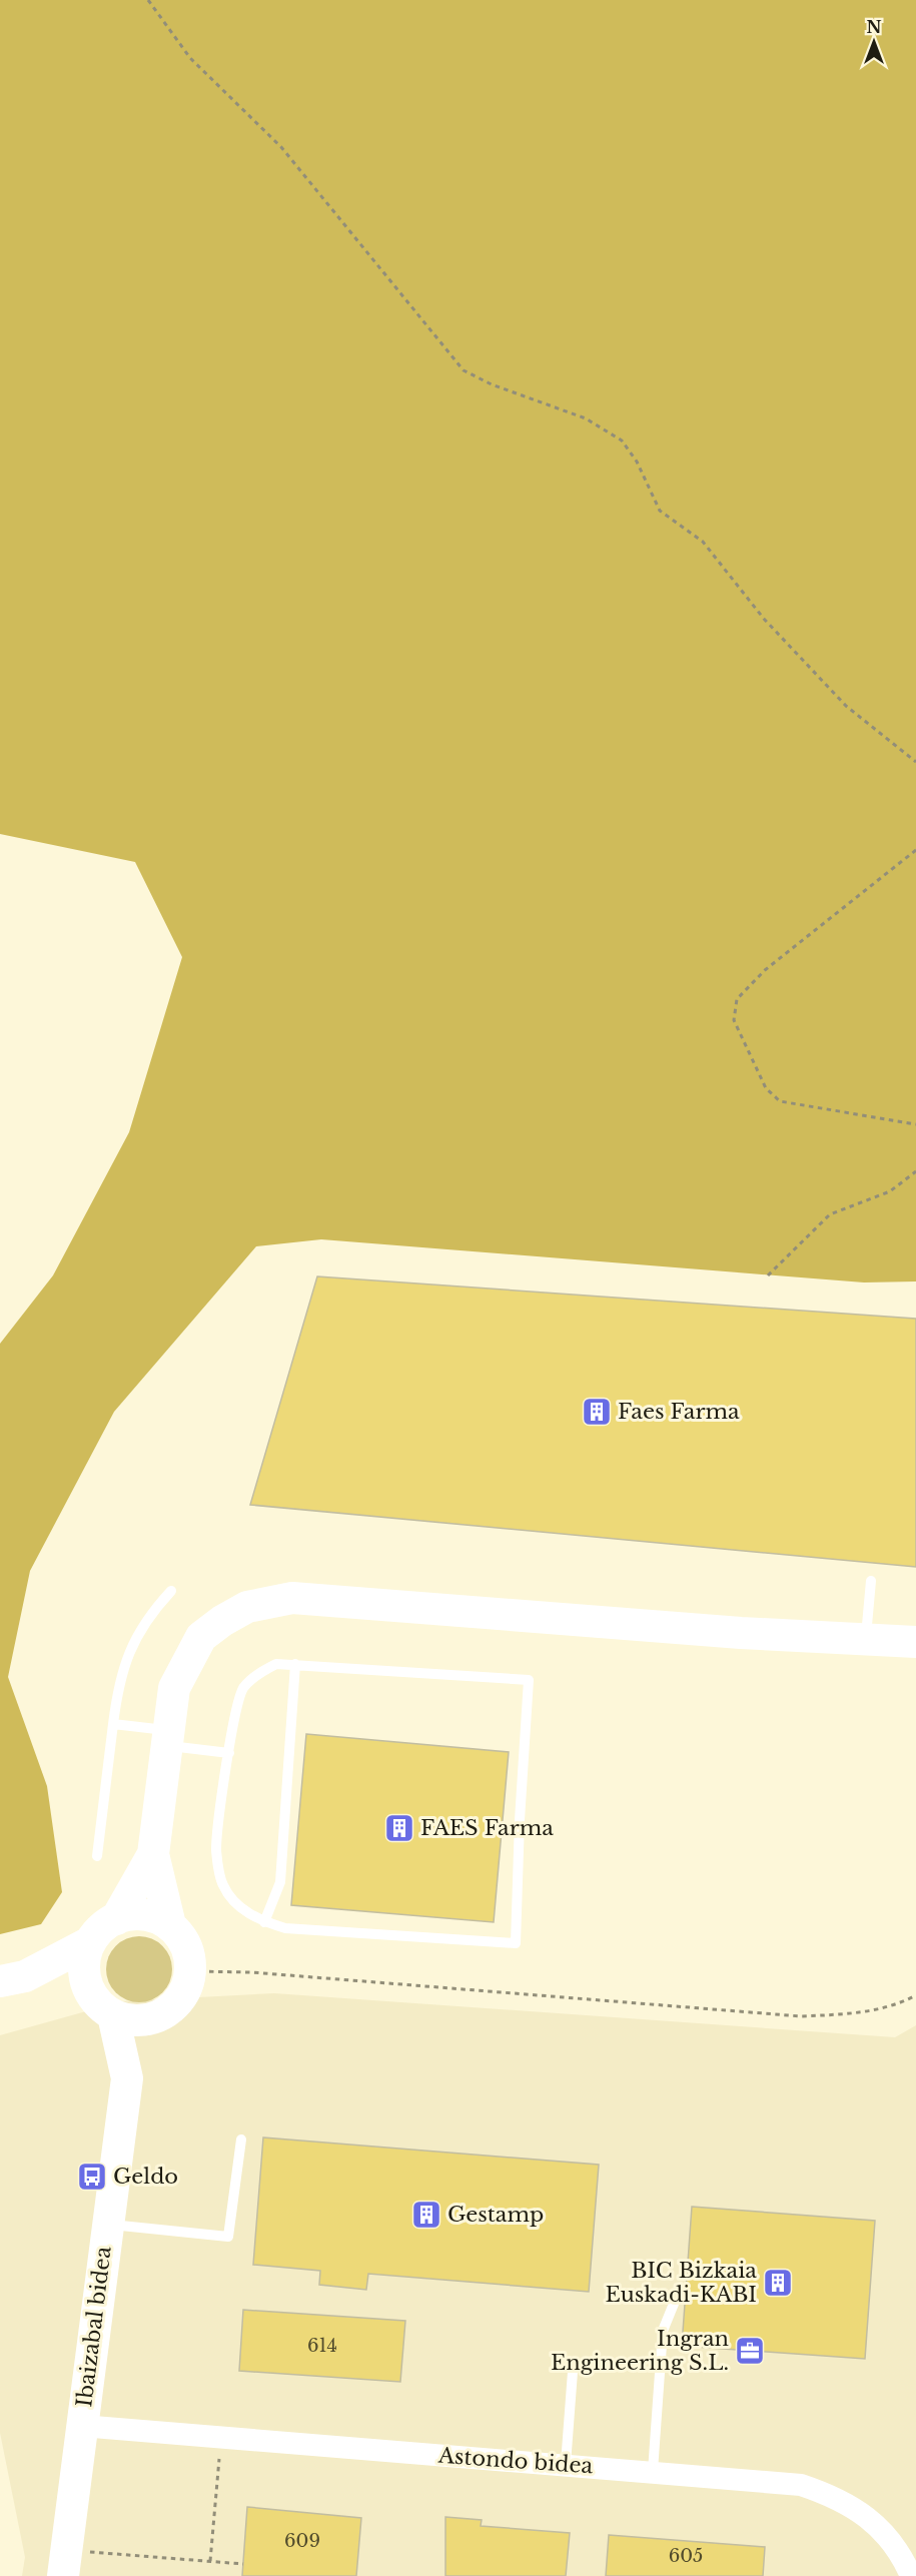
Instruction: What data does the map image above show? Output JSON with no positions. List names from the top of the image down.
{
  "streets": {
    "street": ["Ibaizabal bidea", "Astondo bidea"]
  },
  "crossings": [
    ["Ibaizabal bidea", "Astondo bidea"]
  ],
  "places": {
    "building": [
      "Faes Farma",
      "FAES Farma",
      "Gestamp",
      "BIC Bizkaia Euskadi-KABI"
    ],
    "bus stop": ["Geldo"],
    "office": ["Ingran Engineering S.L."]
  },
  "house_numbers": ["614", "609", "605"],
  "north": "top"
}
